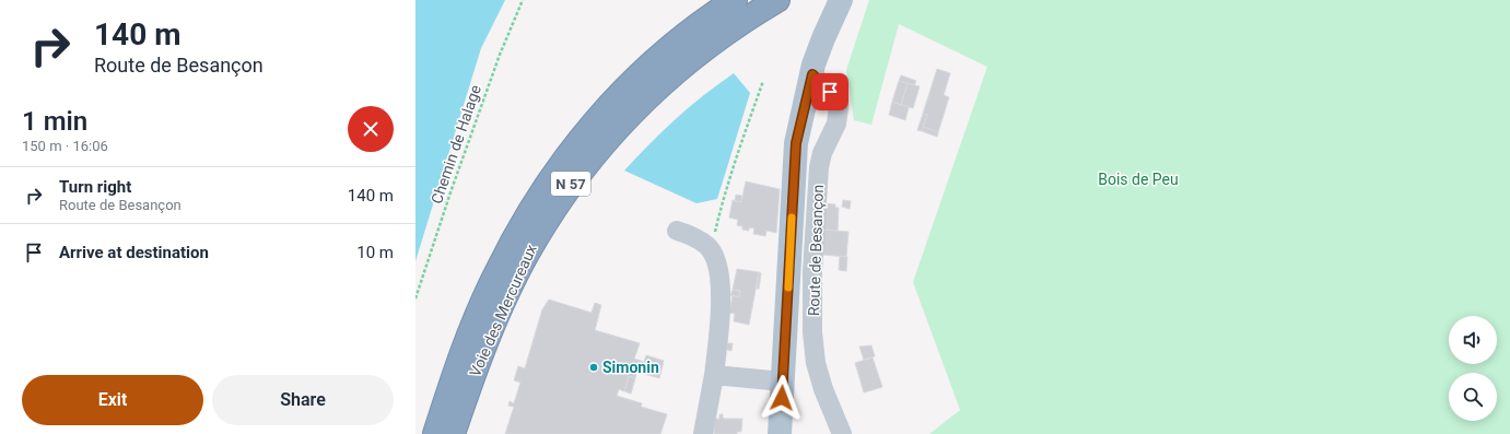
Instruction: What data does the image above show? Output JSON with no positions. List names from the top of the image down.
{
  "streets": {
    "highway": ["N 57", "Voie des Mercureaux"],
    "street": ["Route de Besançon"],
    "path": ["Chemin de Halage"]
  },
  "parks": ["Bois de Peu"],
  "places": ["Simonin"],
  "page": {
    "turn": ["140 m", "Route de Besançon"],
    "heading": ["1 min", "150 m · 16:06"],
    "list": [
      {
        "name": "Turn right",
        "note": "Route de Besançon",
        "value": "140 m"
      },
      {
        "name": "Arrive at destination",
        "value": "10 m"
      }
    ],
    "buttons": ["Exit", "Share"]
  }
}
